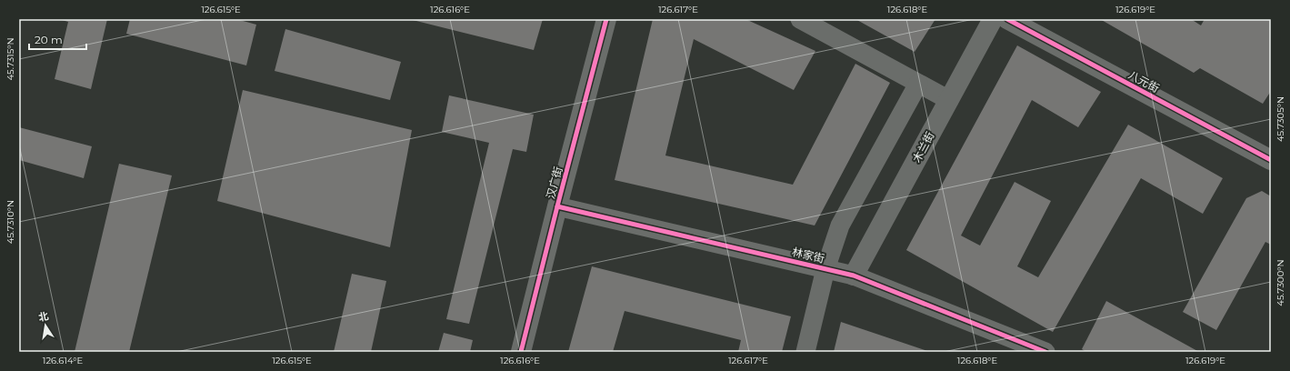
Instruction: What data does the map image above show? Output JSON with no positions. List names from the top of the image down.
{
  "streets": {
    "street": [
      "八元街",
      "木兰街",
      "汉广街",
      "林家街"
    ]
  },
  "crossings": [
    ["木兰街", "林家街"],
    ["汉广街", "林家街"]
  ],
  "scale_bar": "20 m",
  "north": "top",
  "coordinates": [
    "126.615°E",
    "126.616°E",
    "126.617°E",
    "126.618°E",
    "126.619°E",
    "45.7315°N",
    "45.7305°N",
    "45.7310°N",
    "45.7300°N",
    "126.614°E"
  ]
}
